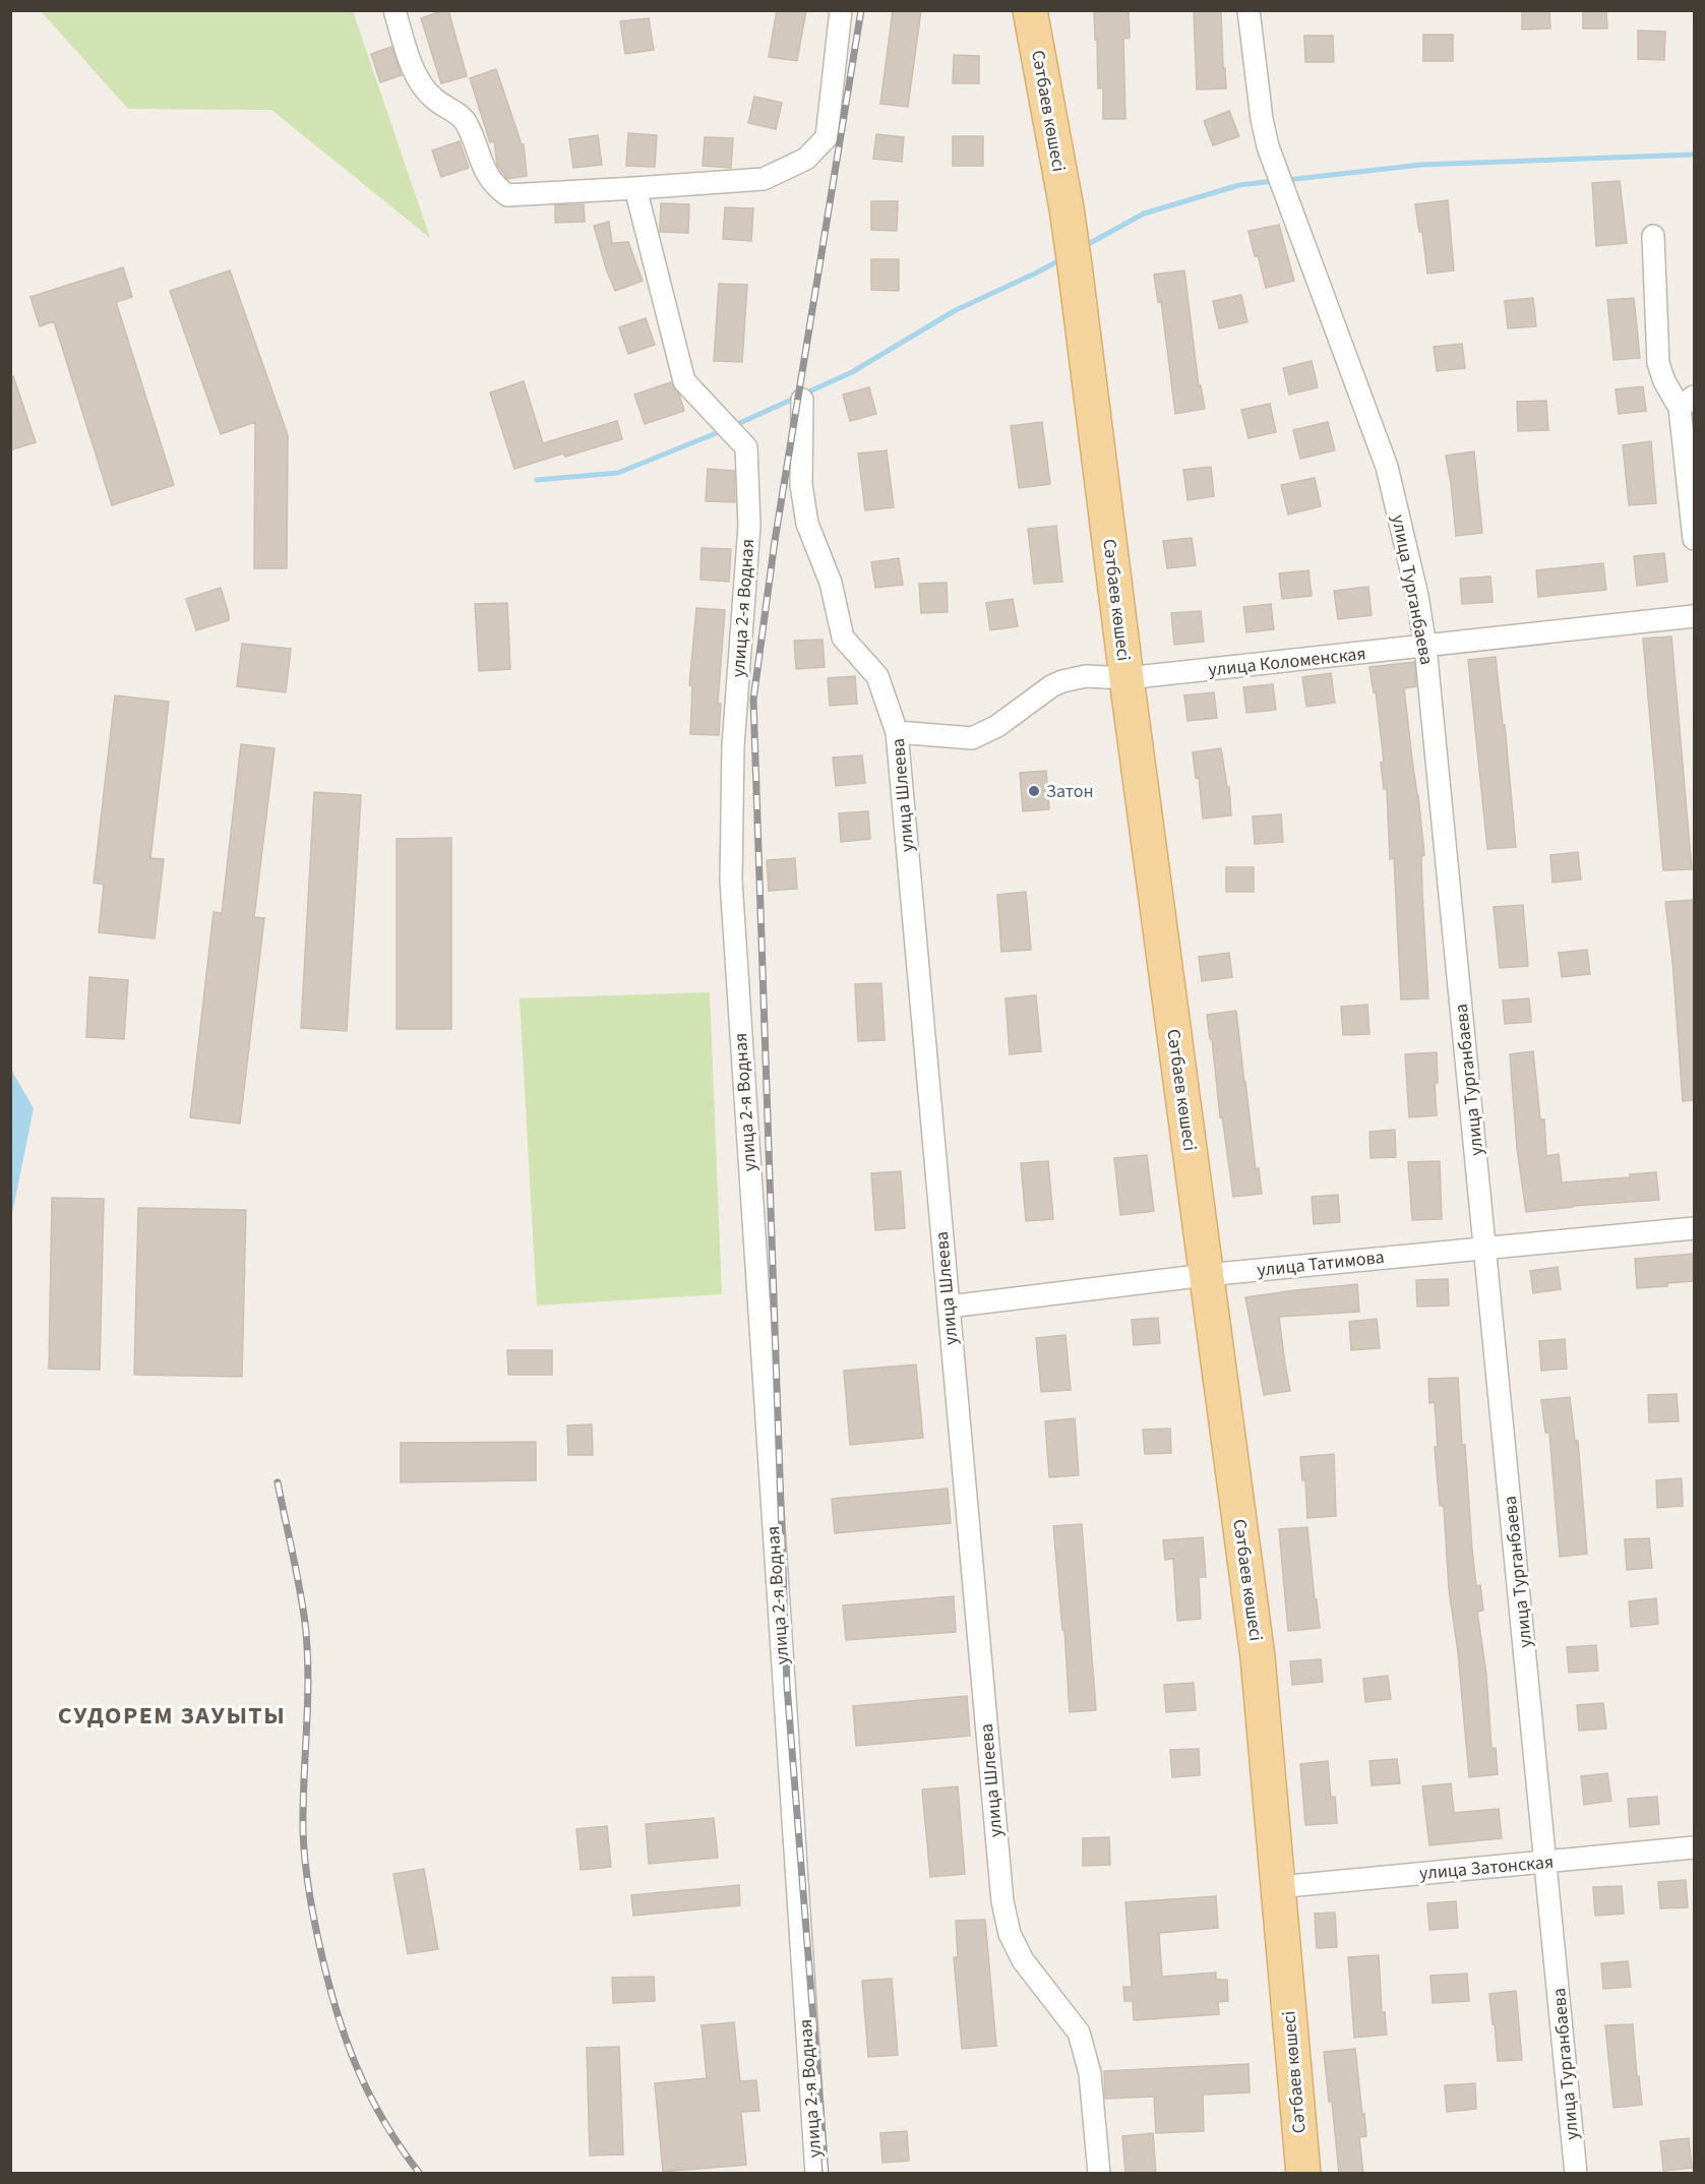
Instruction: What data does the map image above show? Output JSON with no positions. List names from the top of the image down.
{
  "streets": {
    "main road": ["Сәтбаев көшесі"],
    "street": [
      "улица Турганбаева",
      "улица 2-я Водная",
      "улица Коломенская",
      "улица Шлеева",
      "улица Татимова",
      "улица Затонская"
    ]
  },
  "crossings": [
    ["Сәтбаев көшесі", "улица Коломенская"],
    ["Сәтбаев көшесі", "улица Татимова"],
    ["Сәтбаев көшесі", "улица Затонская"],
    ["улица Турганбаева", "улица Коломенская"],
    ["улица Турганбаева", "улица Татимова"],
    ["улица Турганбаева", "улица Затонская"],
    ["улица Коломенская", "улица Шлеева"],
    ["улица Шлеева", "улица Татимова"]
  ],
  "districts": ["СУДОРЕМ ЗАУЫТЫ"],
  "places": ["Затон"]
}
